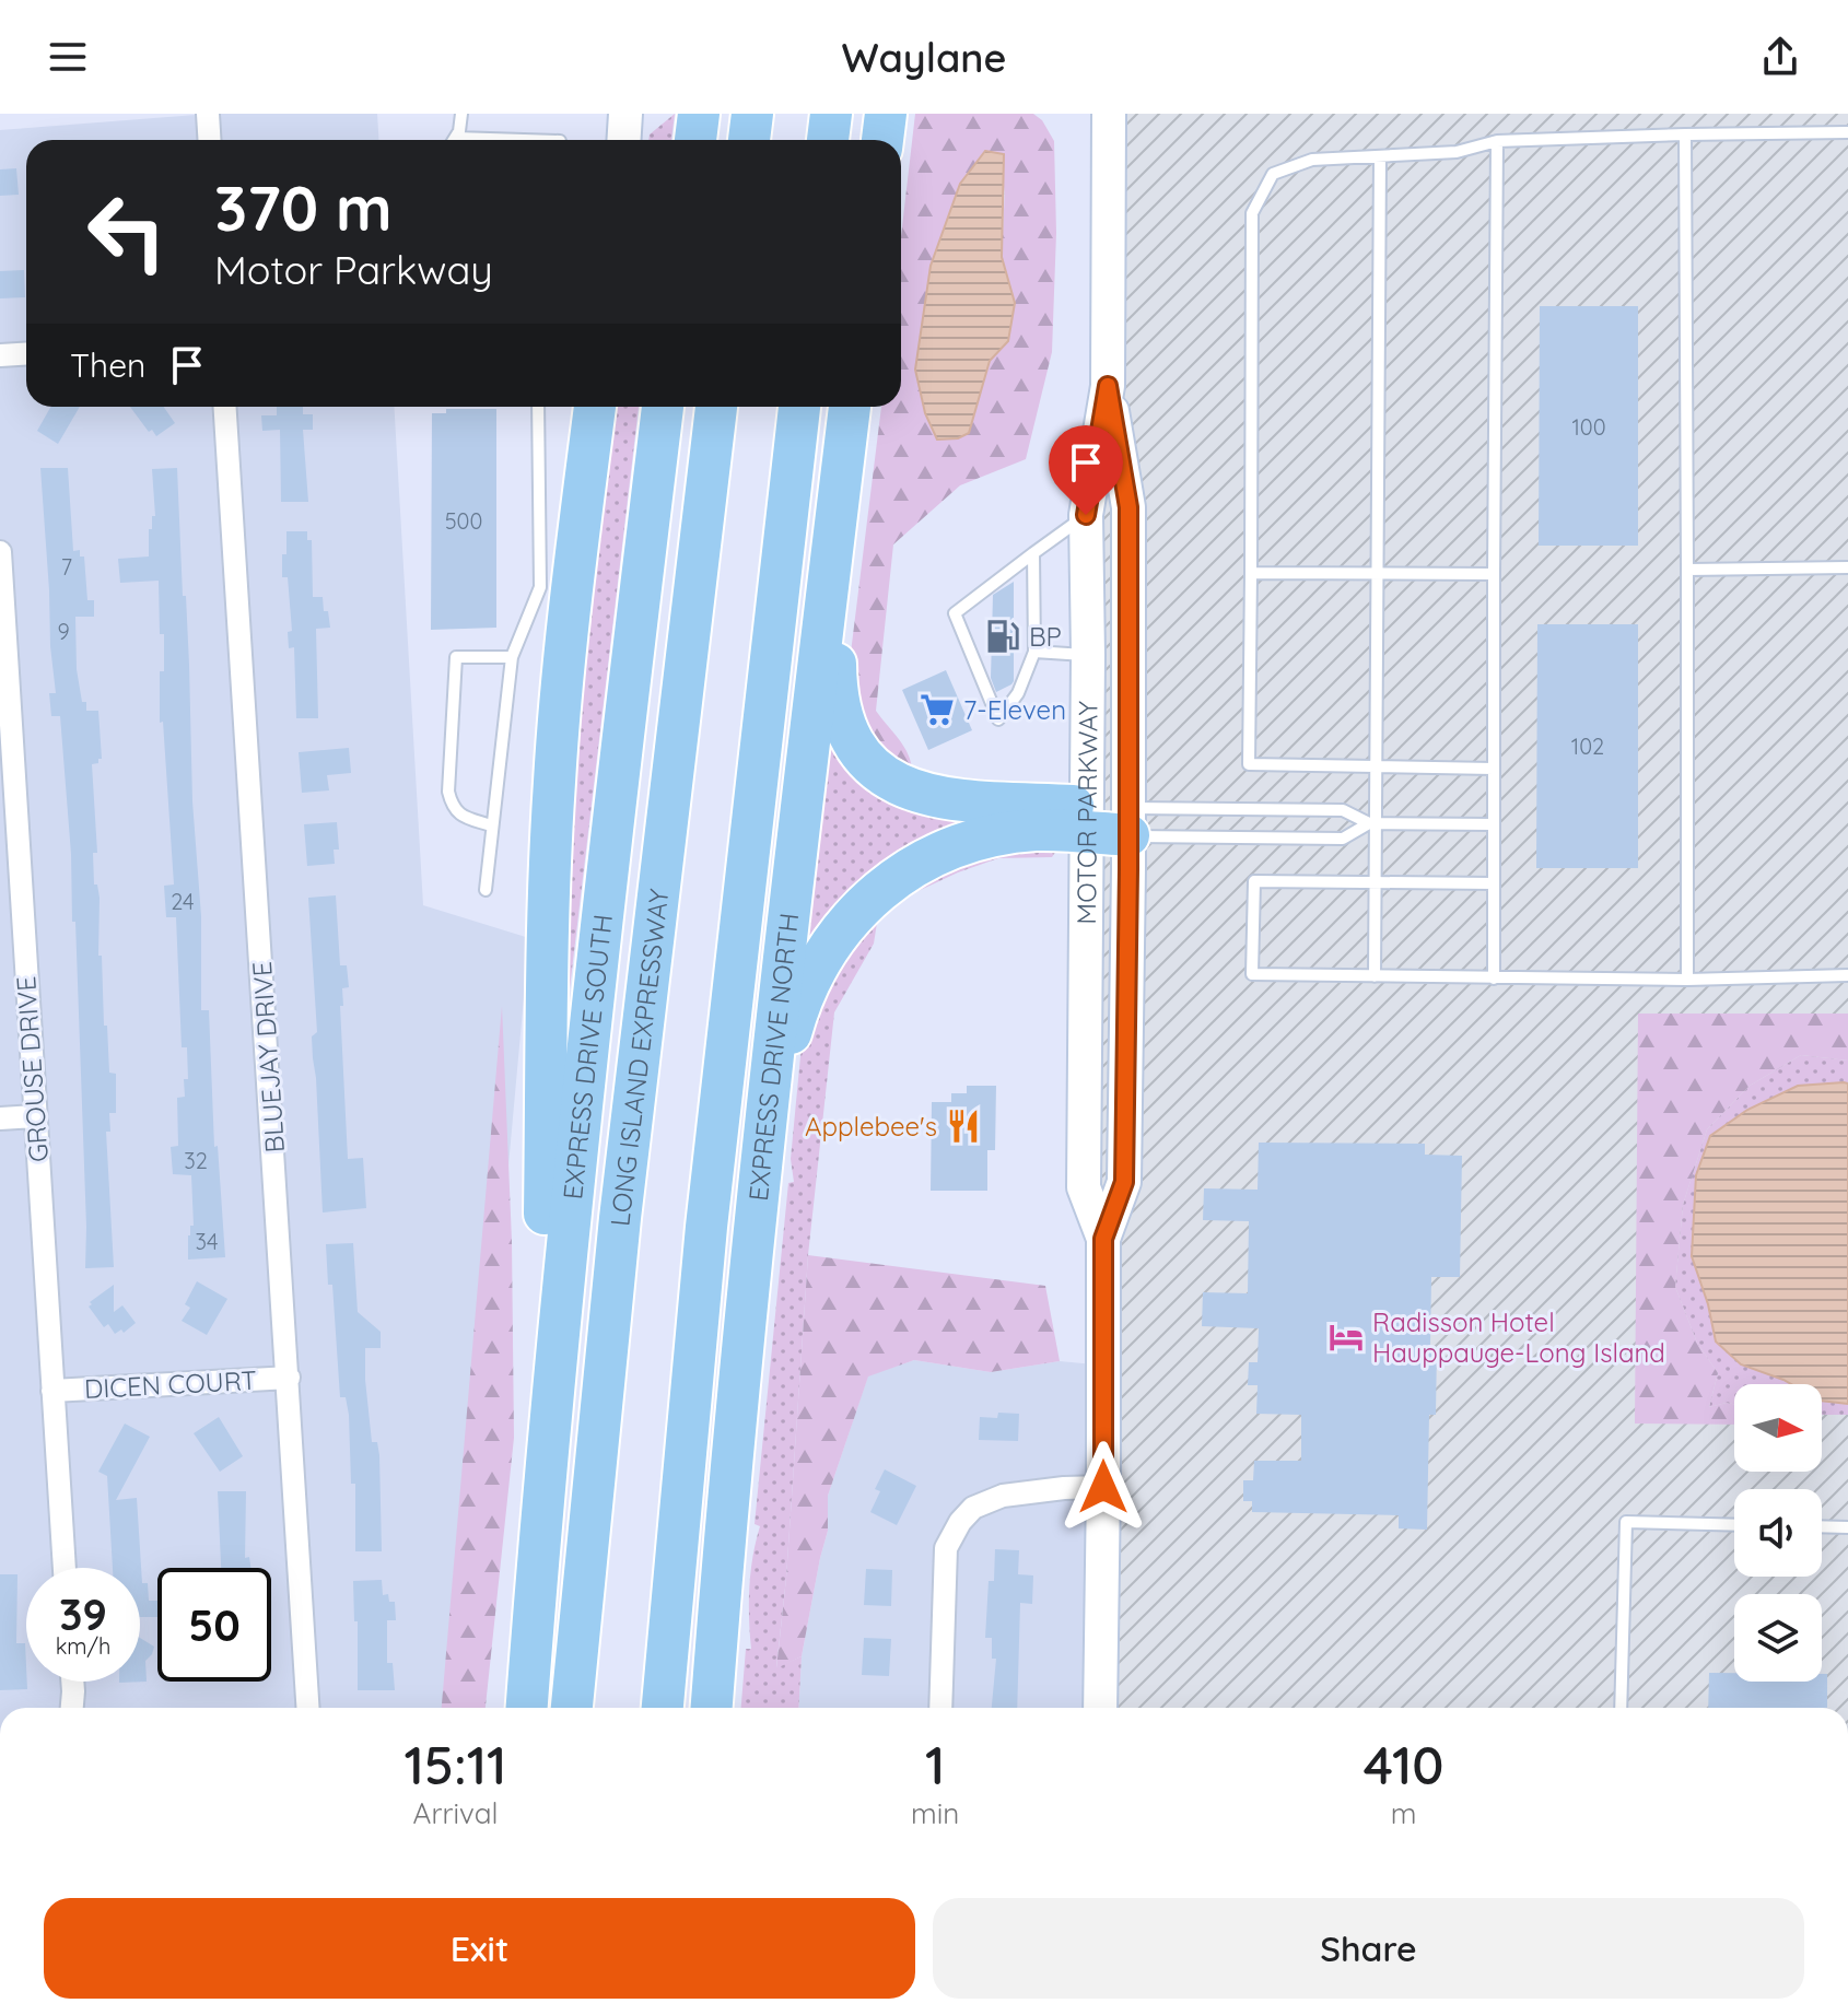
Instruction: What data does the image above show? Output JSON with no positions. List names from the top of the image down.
{
  "streets": {
    "highway": ["EXPRESS DRIVE SOUTH", "LONG ISLAND EXPRESSWAY", "EXPRESS DRIVE NORTH"],
    "main road": ["MOTOR PARKWAY"],
    "street": ["BLUEJAY DRIVE", "GROUSE DRIVE", "DICEN COURT"]
  },
  "crossings": [
    ["BLUEJAY DRIVE", "DICEN COURT"],
    ["GROUSE DRIVE", "DICEN COURT"]
  ],
  "places": {
    "fuel station": ["BP"],
    "supermarket": ["7-Eleven"],
    "restaurant": ["Applebee's"],
    "hotel": ["Radisson Hotel Hauppauge-Long Island"]
  },
  "house_numbers": [
    "100",
    "500",
    "7",
    "9",
    "102",
    "24",
    "32",
    "34"
  ],
  "north": "right",
  "page": {
    "header": "Waylane",
    "turn": ["370 m", "Motor Parkway"],
    "then": "Then",
    "speed": "39 km/h",
    "limit": "50",
    "eta": [
      "15:11",
      "Arrival",
      "1",
      "min",
      "410",
      "m"
    ],
    "buttons": ["Exit", "Share"]
  }
}
